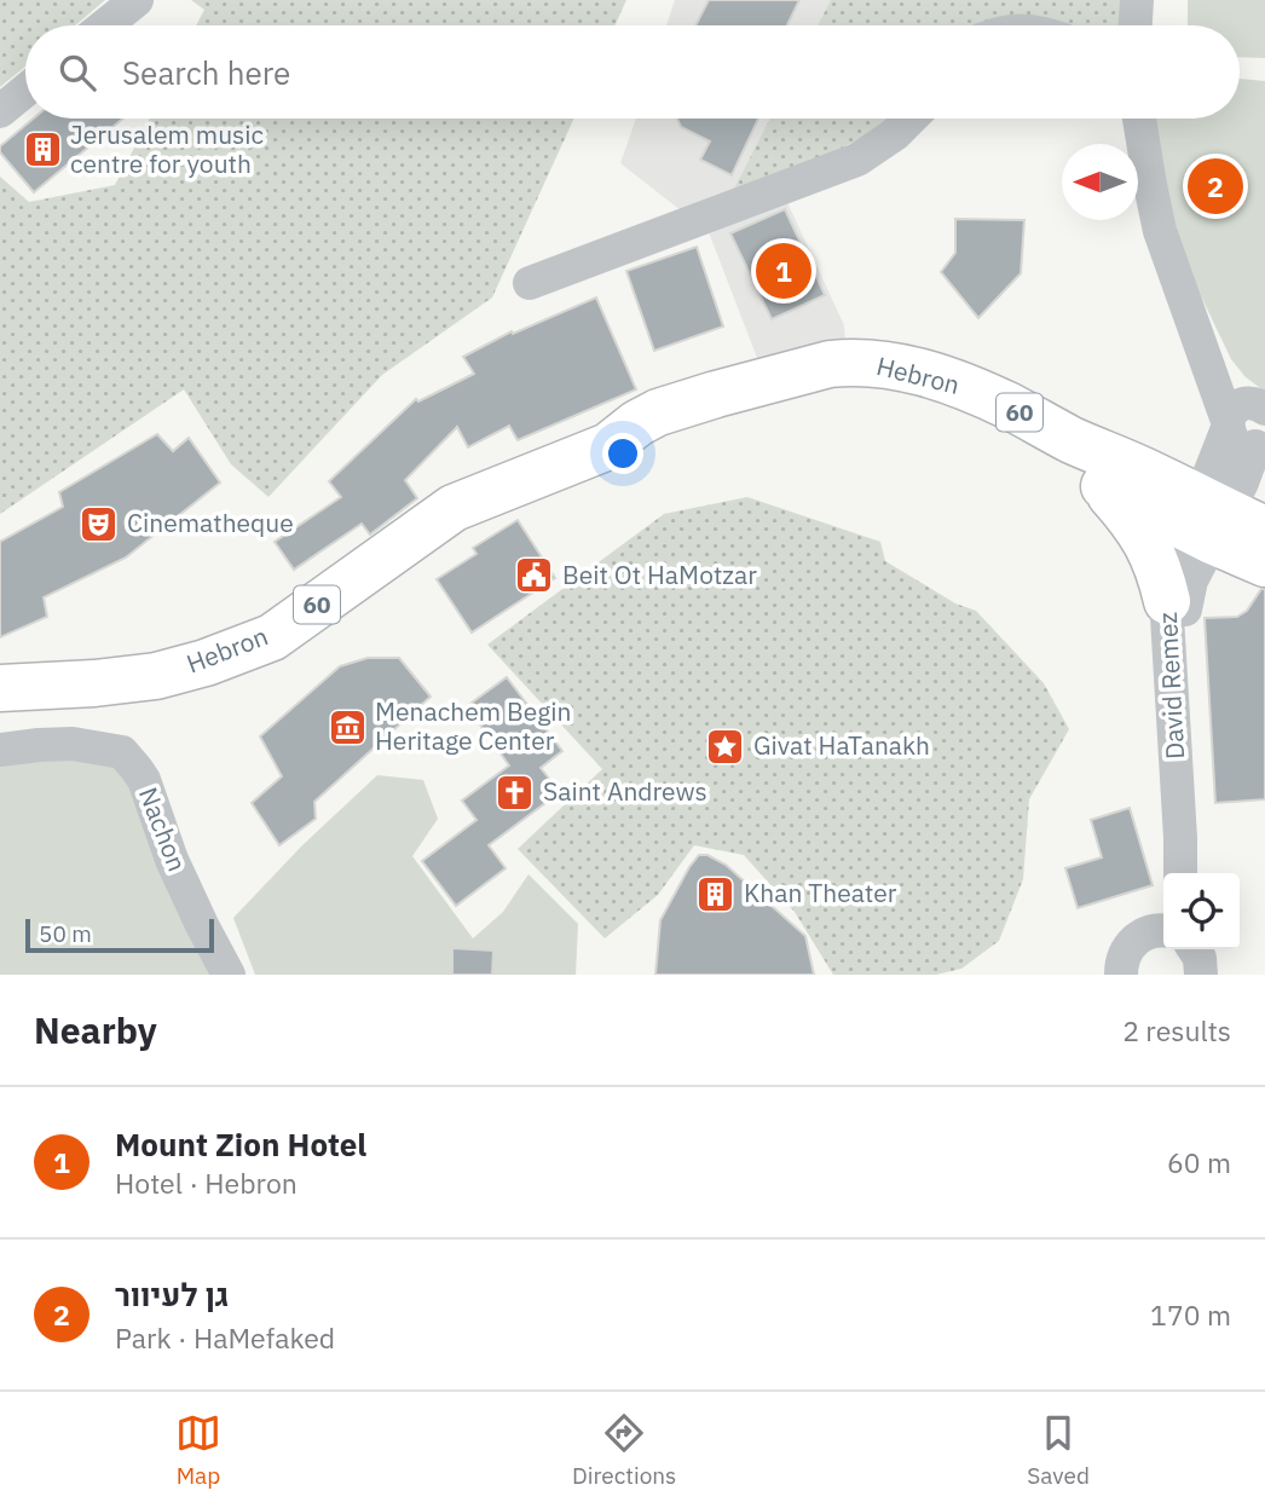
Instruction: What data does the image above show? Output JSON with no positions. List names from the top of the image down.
{
  "streets": {
    "highway": ["Hebron", "60"],
    "street": ["David Remez", "Nachon"]
  },
  "crossings": [
    ["Hebron", "David Remez"]
  ],
  "places": {
    "building": ["Jerusalem music centre for youth", "Khan Theater"],
    "theatre": ["Cinematheque"],
    "public building": ["Beit Ot HaMotzar"],
    "museum": ["Menachem Begin Heritage Center"],
    "place": ["Givat HaTanakh"],
    "church": ["Saint Andrews"]
  },
  "scale_bar": "50 m",
  "north": "left",
  "page": {
    "search": "Search here",
    "pins": ["2", "1"],
    "scale": "50 m",
    "heading": ["Nearby", "2 results"],
    "list": [
      {
        "mark": "1",
        "name": "Mount Zion Hotel",
        "note": "Hotel · Hebron",
        "value": "60 m"
      },
      {
        "mark": "2",
        "name": "גן לעיוור",
        "note": "Park · HaMefaked",
        "value": "170 m"
      }
    ],
    "nav": ["Map", "Directions", "Saved"]
  }
}
